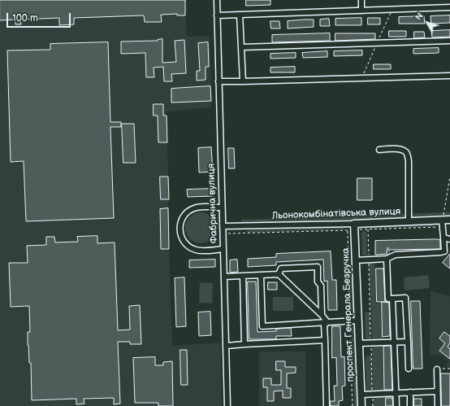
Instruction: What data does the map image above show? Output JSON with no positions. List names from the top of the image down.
{
  "streets": {
    "main road": ["Льонокомбінатівська вулиця", "проспект Генерала Безручка"],
    "street": ["Фабрична вулиця"]
  },
  "crossings": [
    ["Фабрична вулиця", "Льонокомбінатівська вулиця"],
    ["Льонокомбінатівська вулиця", "проспект Генерала Безручка"]
  ],
  "scale_bar": "100 m",
  "north": "top left"
}
